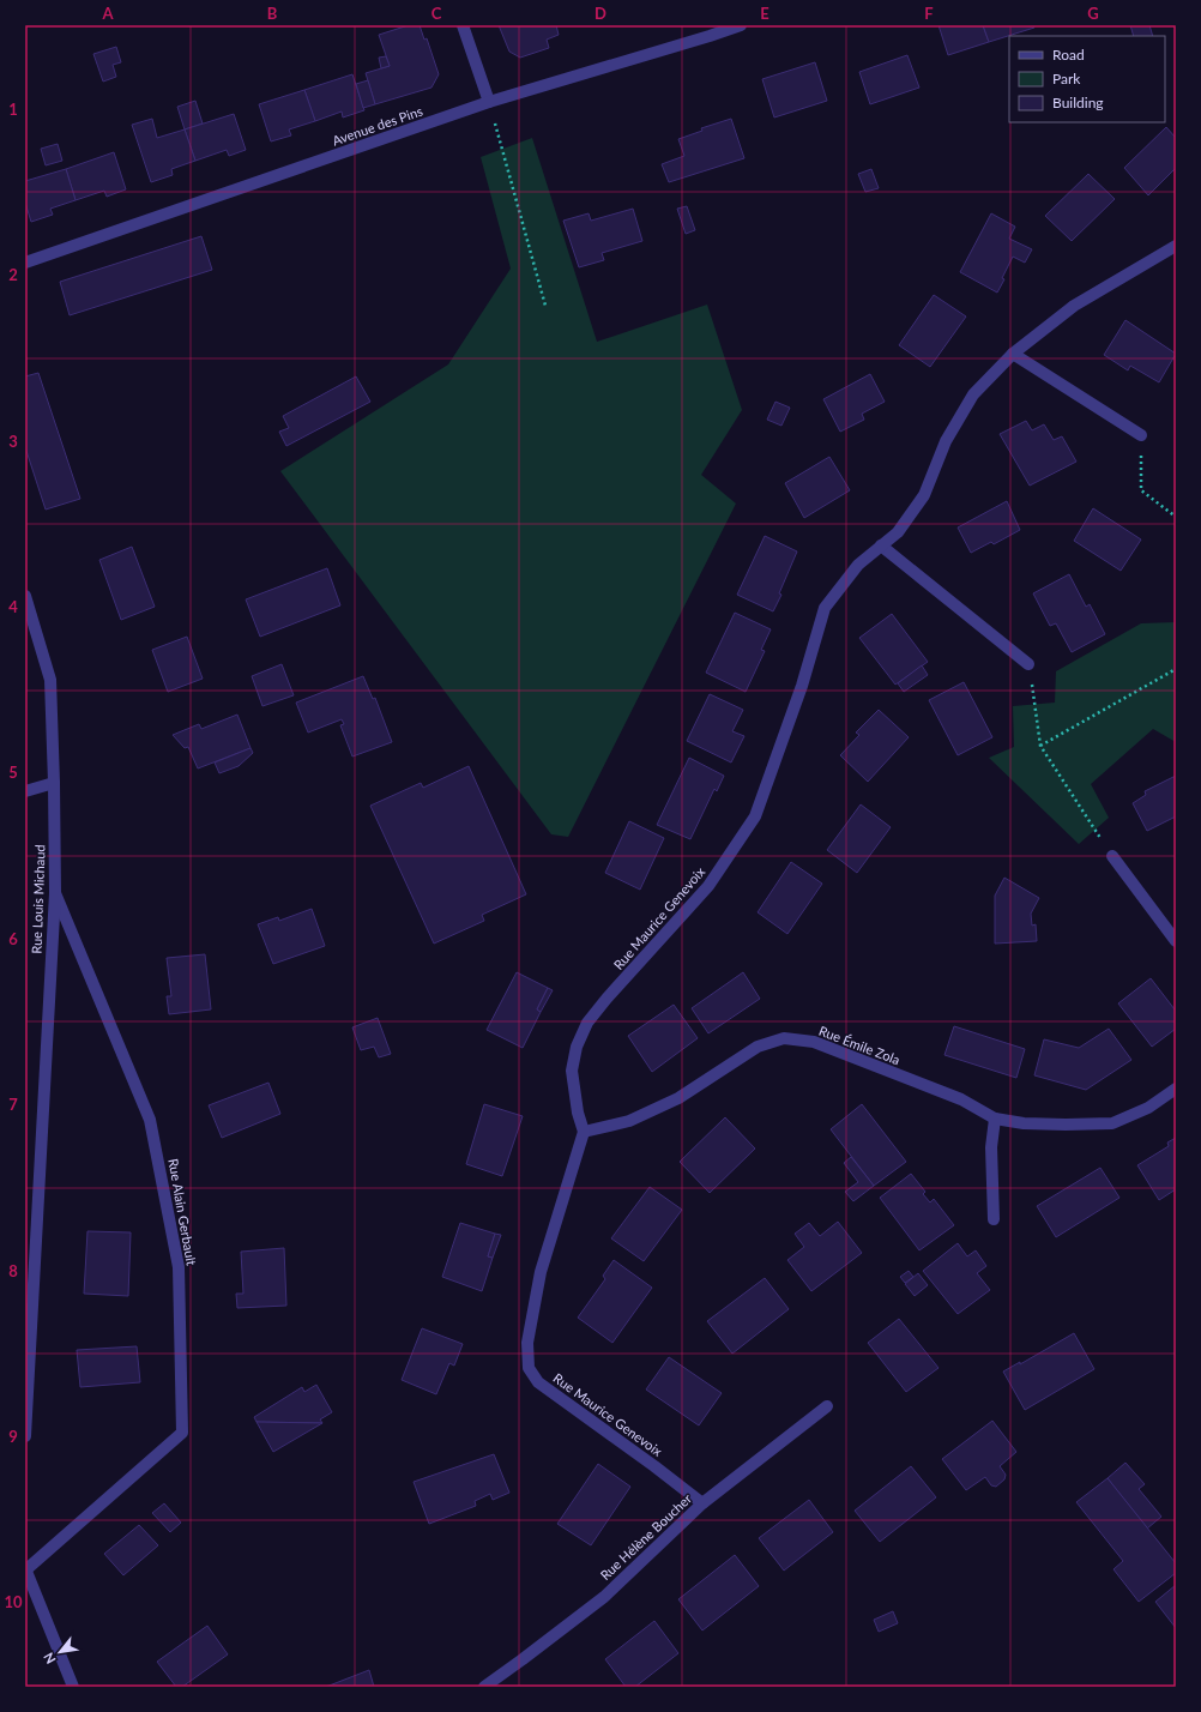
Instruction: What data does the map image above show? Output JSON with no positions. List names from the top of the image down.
{
  "streets": {
    "street": [
      "Avenue des Pins",
      "Rue Louis Michaud",
      "Rue Maurice Genevoix",
      "Rue Émile Zola",
      "Rue Alain Gerbault",
      "Rue Hélène Boucher"
    ]
  },
  "crossings": [
    ["Rue Louis Michaud", "Rue Alain Gerbault"],
    ["Rue Maurice Genevoix", "Rue Émile Zola"],
    ["Rue Maurice Genevoix", "Rue Hélène Boucher"]
  ],
  "legend": ["Road", "Park", "Building"],
  "north": "bottom left",
  "grid": {
    "columns": [
      "A",
      "B",
      "C",
      "D",
      "E",
      "F",
      "G"
    ],
    "rows": [
      "1",
      "2",
      "3",
      "4",
      "5",
      "6",
      "7",
      "8",
      "9",
      "10"
    ]
  }
}
